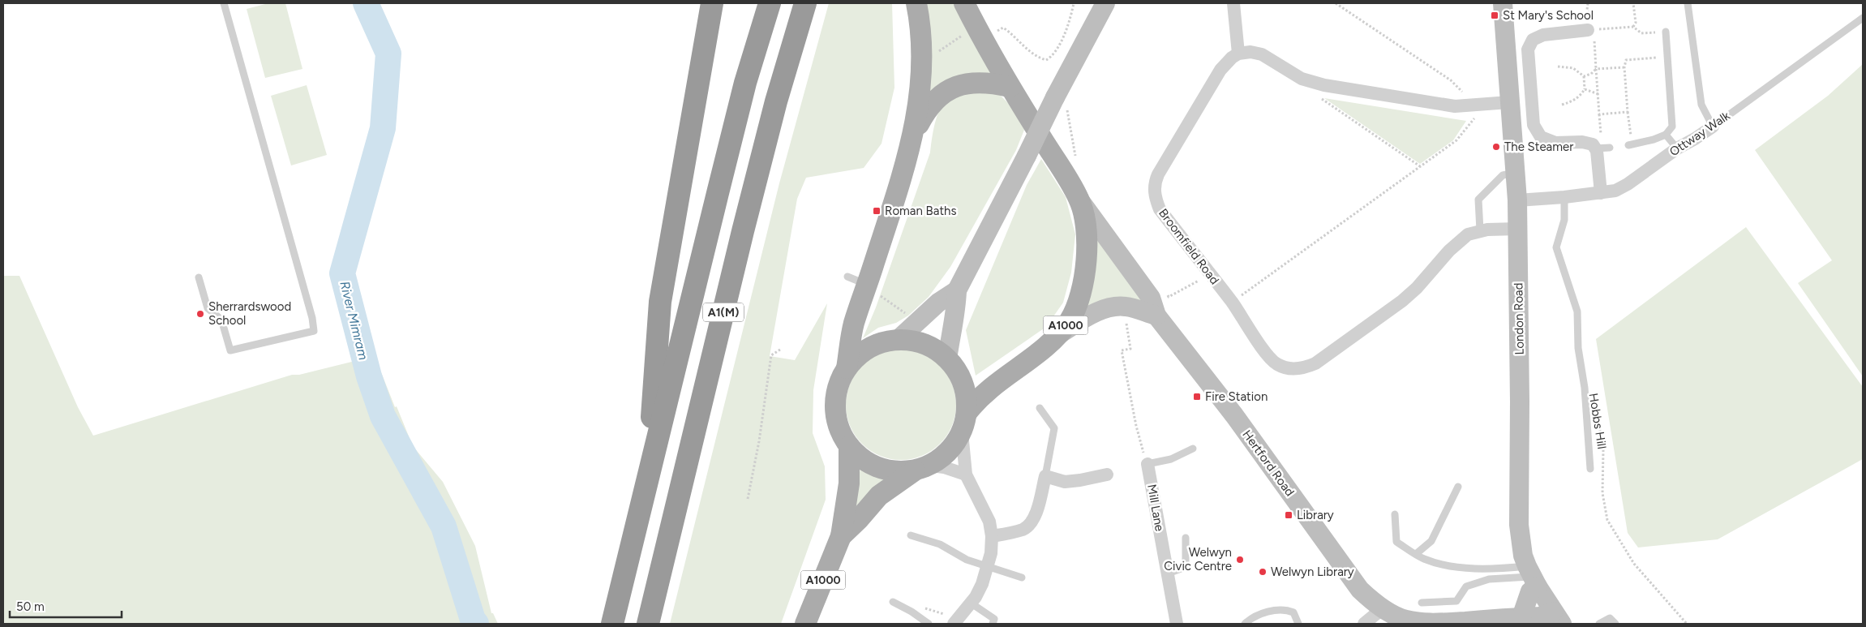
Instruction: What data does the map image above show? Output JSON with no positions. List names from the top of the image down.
{
  "streets": {
    "highway": ["A1(M)"],
    "main road": ["A1000"],
    "street": [
      "Ottway Walk",
      "Broomfield Road",
      "London Road",
      "Hertford Road",
      "Mill Lane"
    ],
    "path": ["Hobbs Hill"]
  },
  "crossings": [
    ["Ottway Walk", "London Road"],
    ["Broomfield Road", "London Road"],
    ["London Road", "Hertford Road"],
    ["A1000", "Hertford Road"]
  ],
  "water": ["River Mimram"],
  "places": {
    "transit": [
      "St Mary's School",
      "Roman Baths",
      "Fire Station",
      "Library"
    ],
    "other": [
      "The Steamer",
      "Sherrardswood School",
      "Welwyn Civic Centre",
      "Welwyn Library"
    ]
  },
  "scale_bar": "50 m"
}
